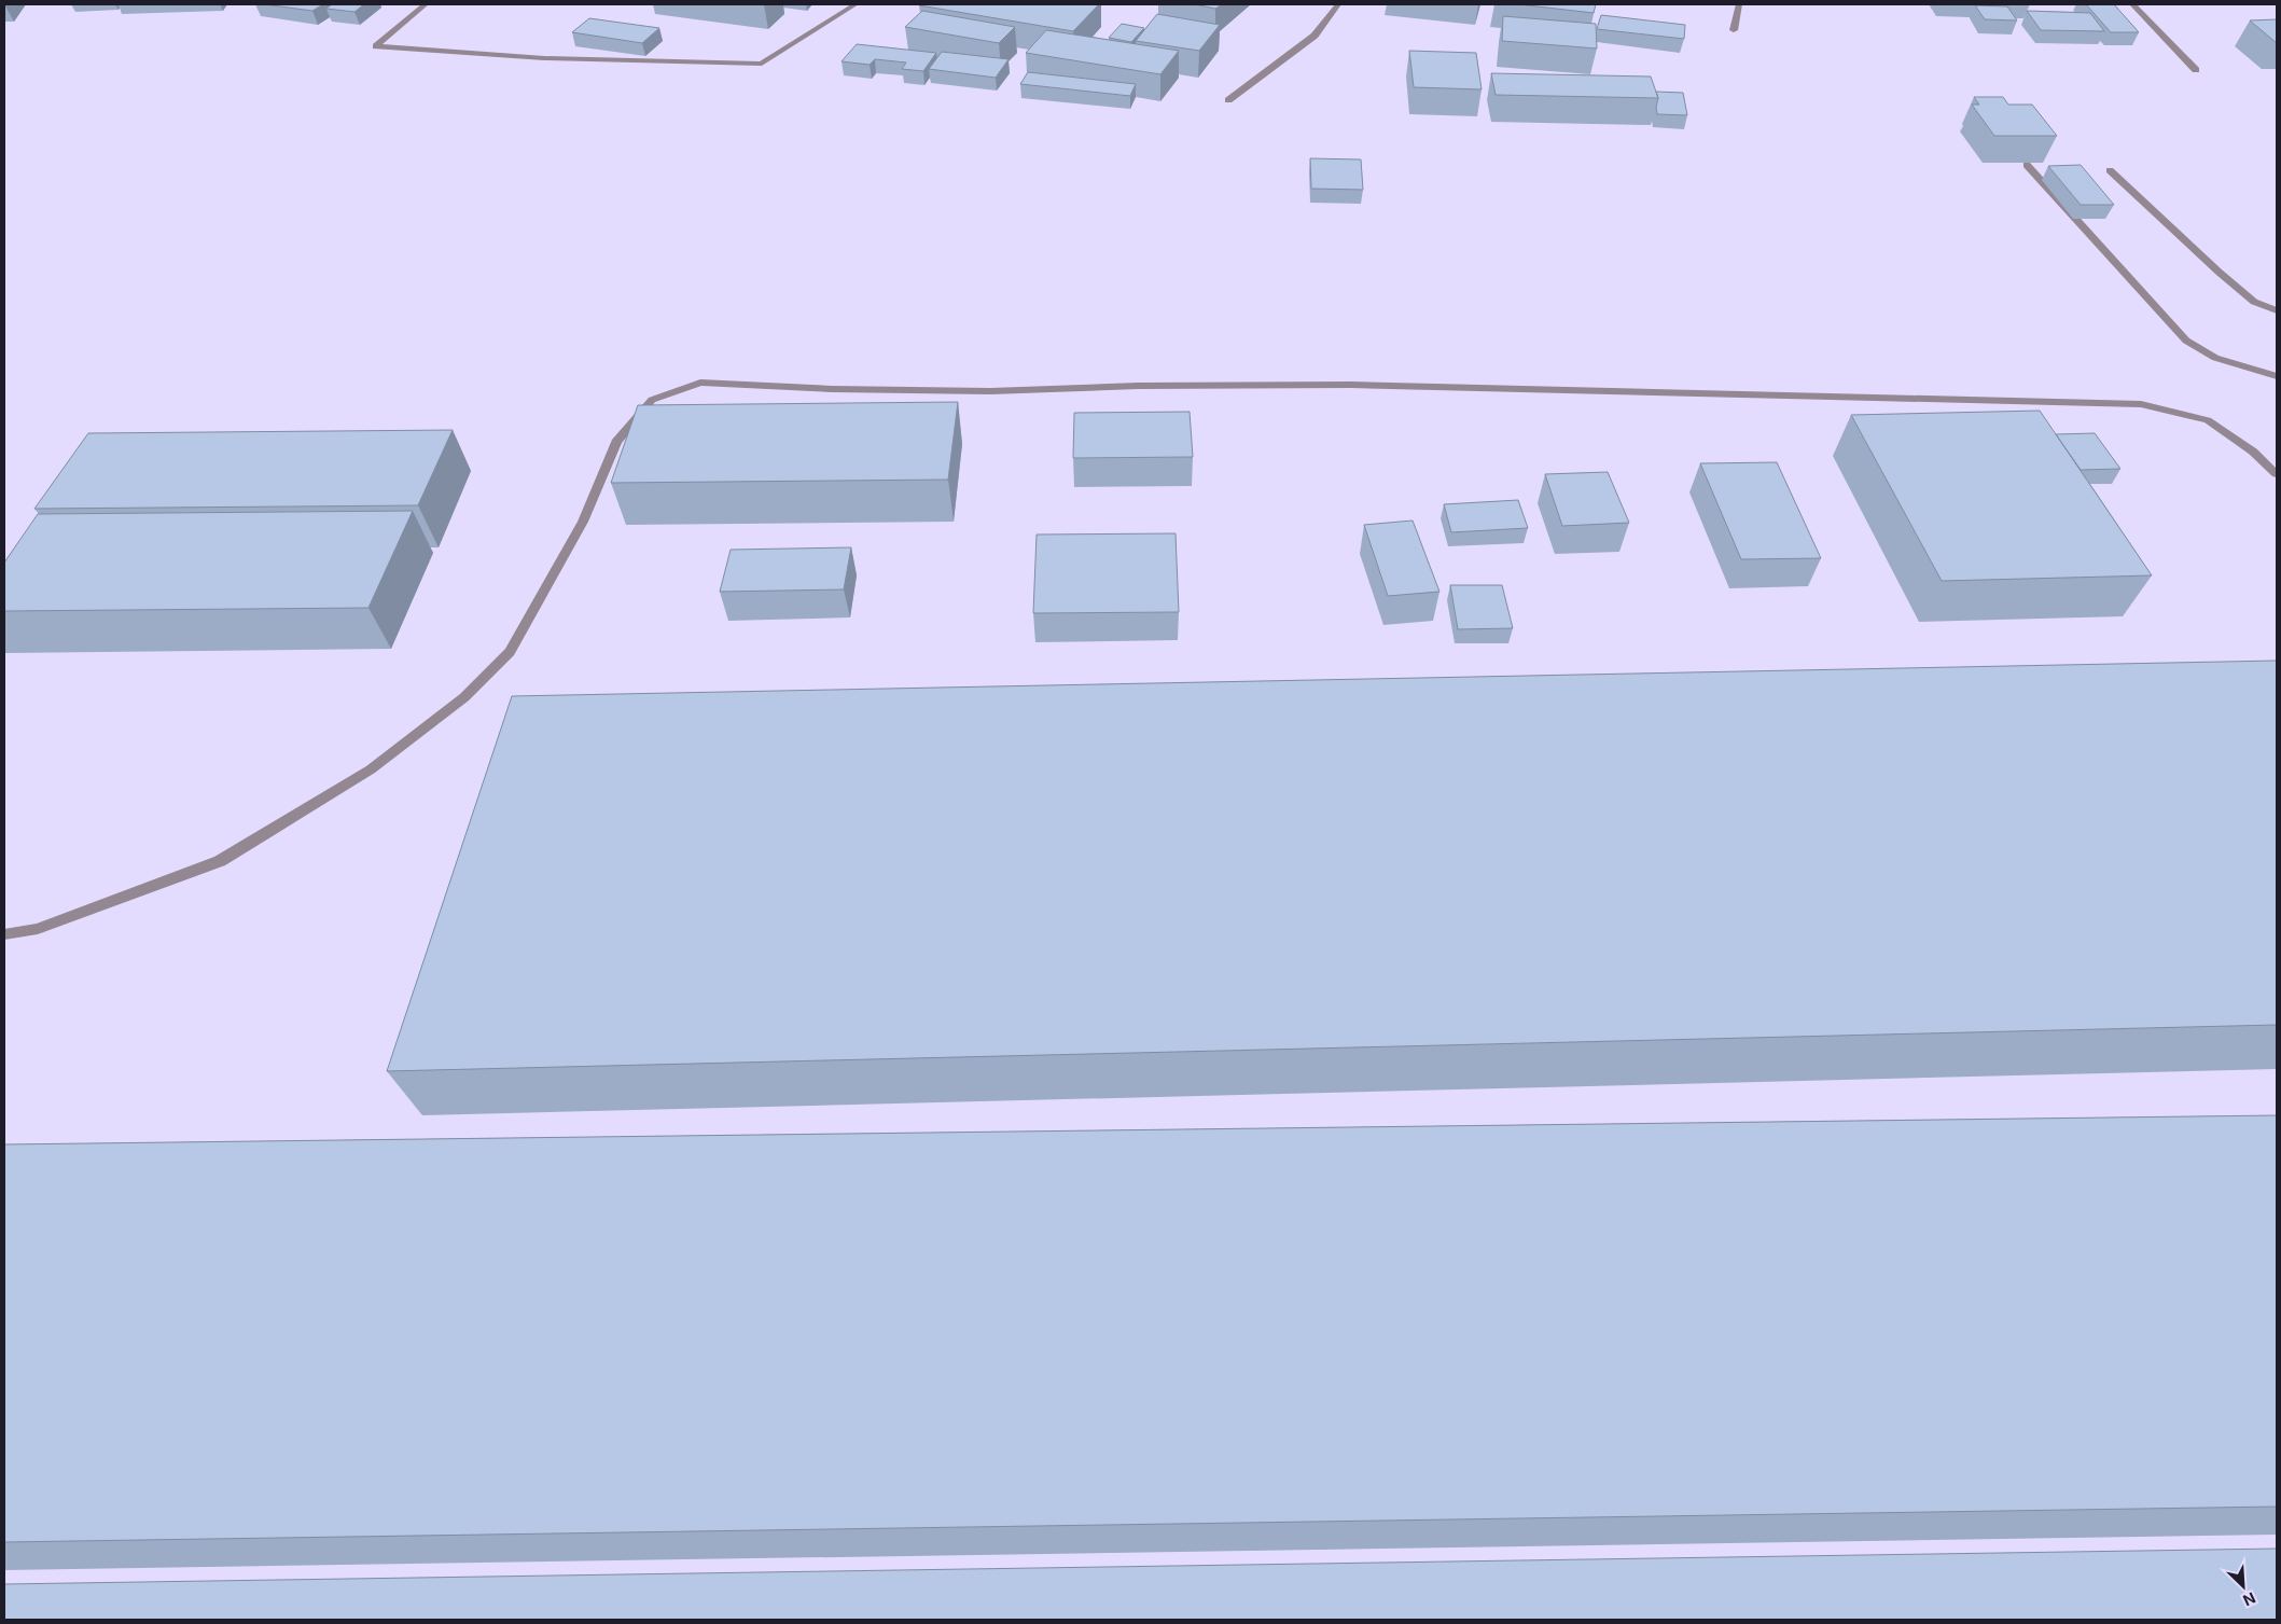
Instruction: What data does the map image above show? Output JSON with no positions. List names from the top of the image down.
{
  "north": "bottom right"
}
